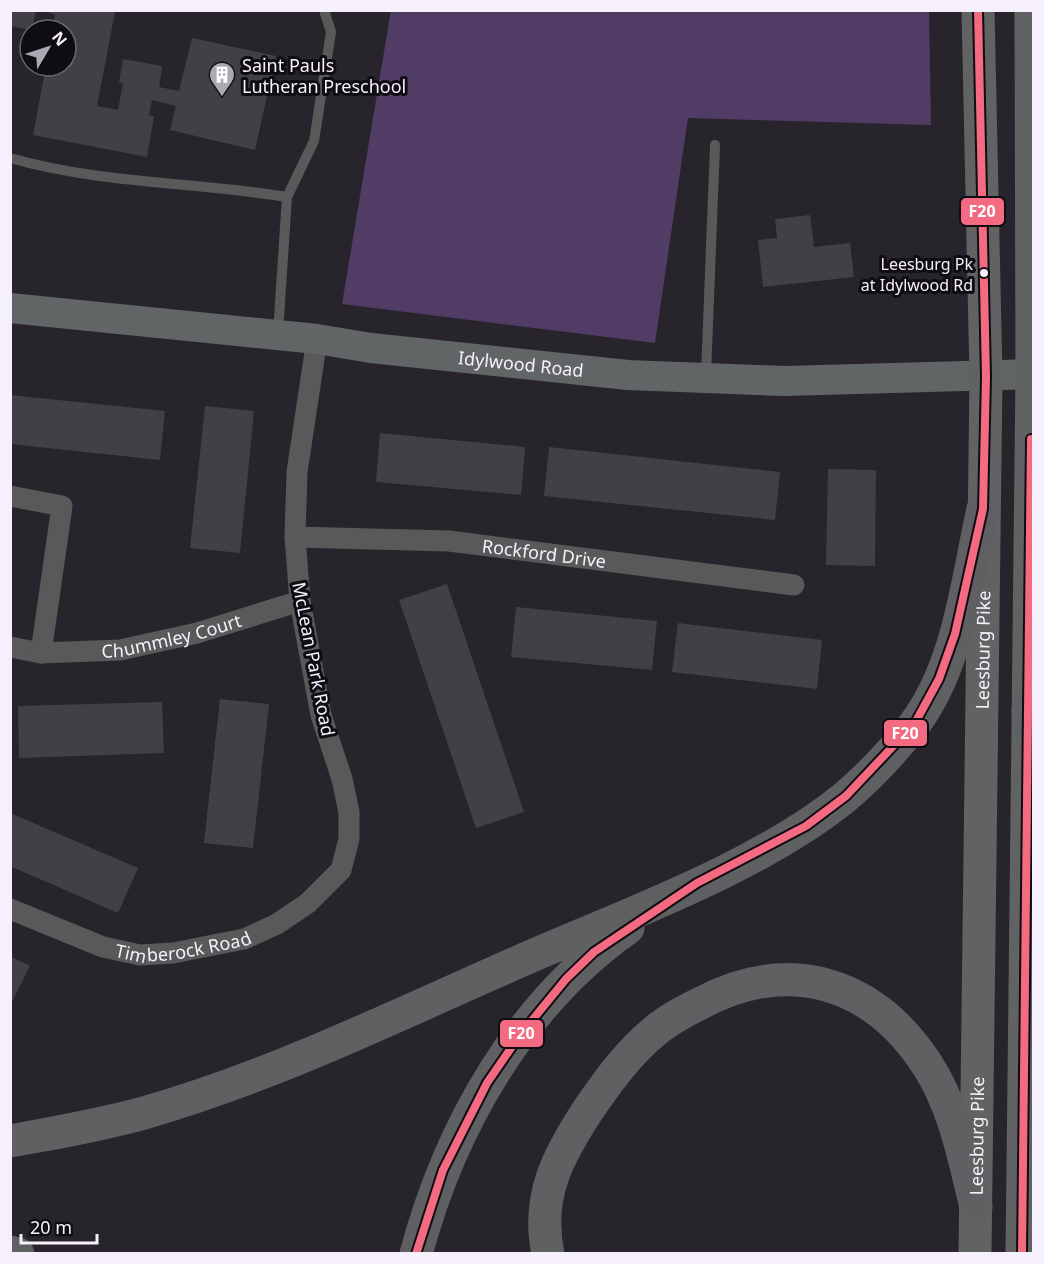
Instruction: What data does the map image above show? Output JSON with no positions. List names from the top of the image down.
{
  "streets": {
    "main road": ["Idylwood Road", "Leesburg Pike"],
    "street": [
      "Rockford Drive",
      "Chummley Court",
      "McLean Park Road",
      "Timberock Road"
    ]
  },
  "crossings": [
    ["Idylwood Road", "Leesburg Pike"],
    ["Idylwood Road", "McLean Park Road"],
    ["Rockford Drive", "McLean Park Road"],
    ["Chummley Court", "McLean Park Road"],
    ["McLean Park Road", "Timberock Road"]
  ],
  "places": {
    "building": ["Saint Pauls Lutheran Preschool"],
    "other": ["Leesburg Pk at Idylwood Rd"]
  },
  "lines": ["transit line F20"],
  "scale_bar": "20 m",
  "north": "top right"
}
